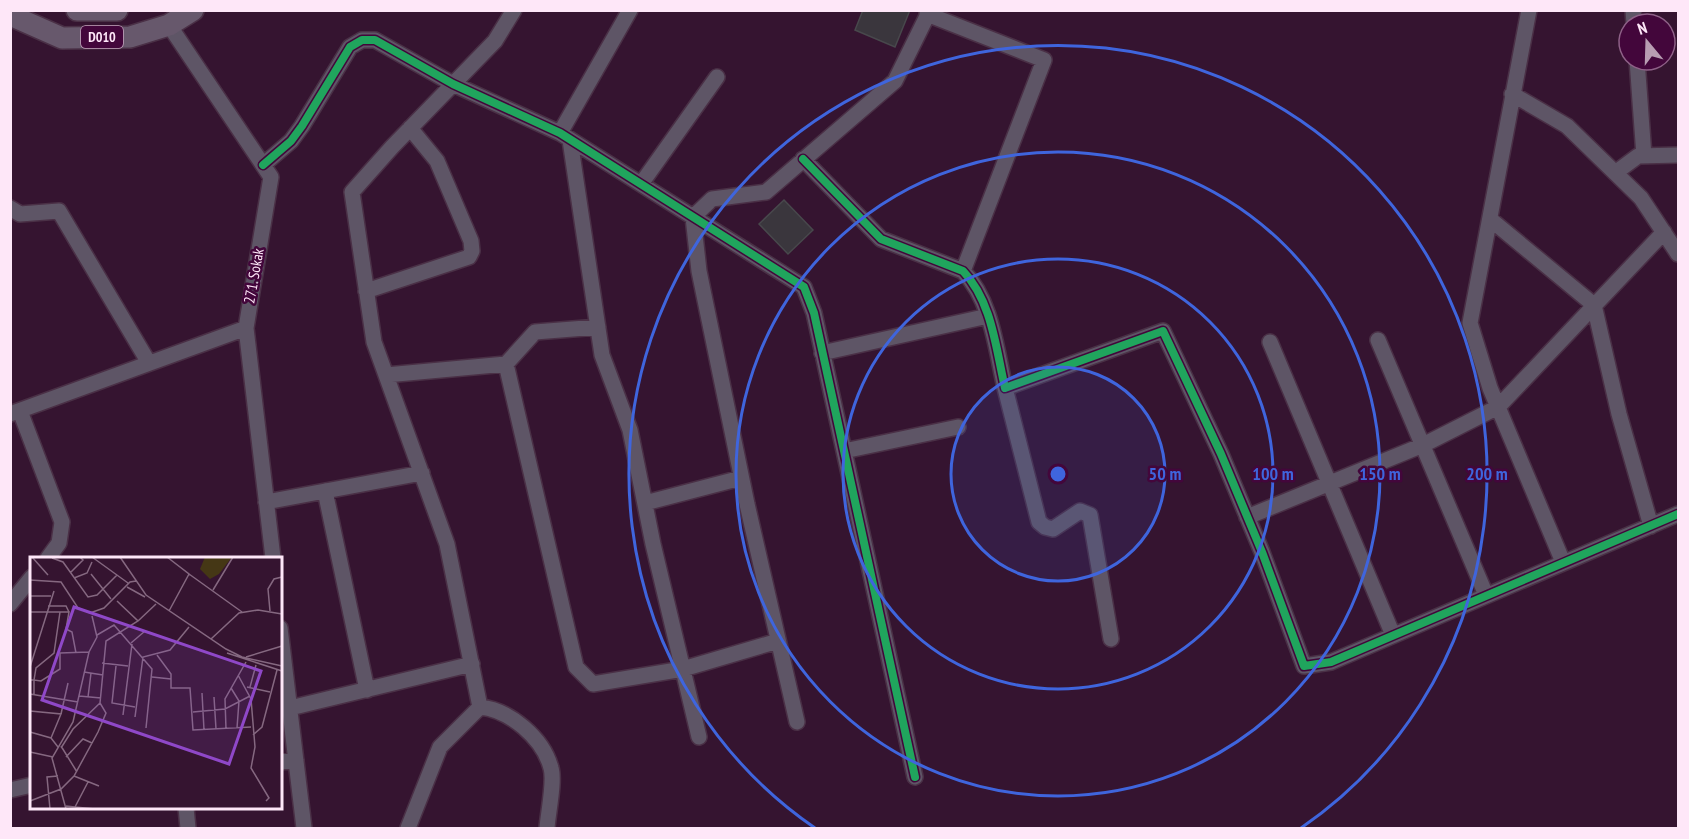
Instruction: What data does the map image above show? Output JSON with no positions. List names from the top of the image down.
{
  "streets": {
    "highway": ["D010"],
    "street": ["271. Sokak"]
  },
  "crossings": [
    ["D010", "271. Sokak"]
  ],
  "north": "top",
  "rings": [
    "50 m",
    "100 m",
    "150 m",
    "200 m"
  ]
}
